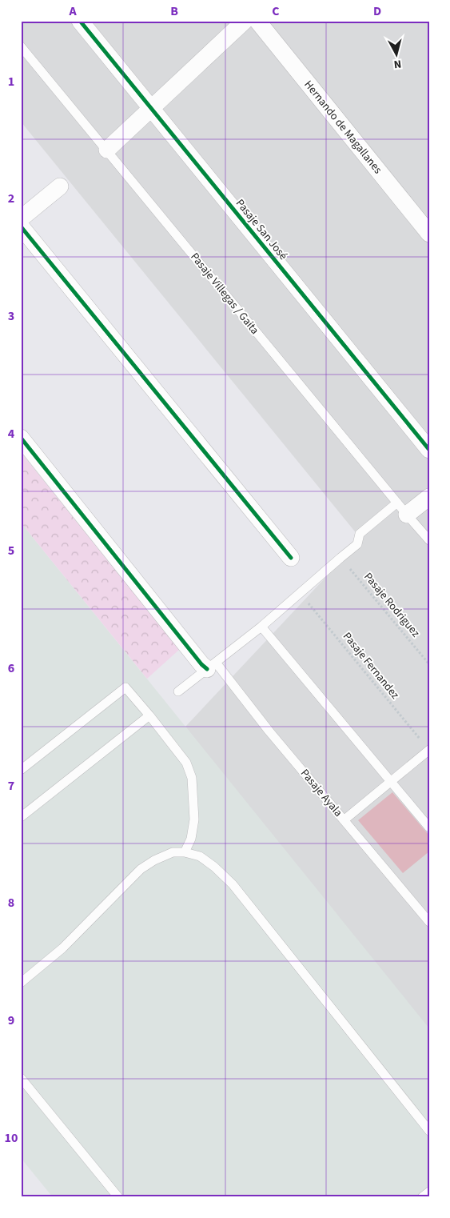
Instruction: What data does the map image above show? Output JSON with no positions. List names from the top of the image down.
{
  "streets": {
    "street": ["Hernando de Magallanes", "Pasaje San José"],
    "lane": ["Pasaje Villegas / Gaita", "Pasaje Ayala"],
    "path": ["Pasaje Rodriguez", "Pasaje Fernandez"]
  },
  "north": "bottom",
  "grid": {
    "columns": [
      "A",
      "B",
      "C",
      "D"
    ],
    "rows": [
      "1",
      "2",
      "3",
      "4",
      "5",
      "6",
      "7",
      "8",
      "9",
      "10"
    ]
  }
}
